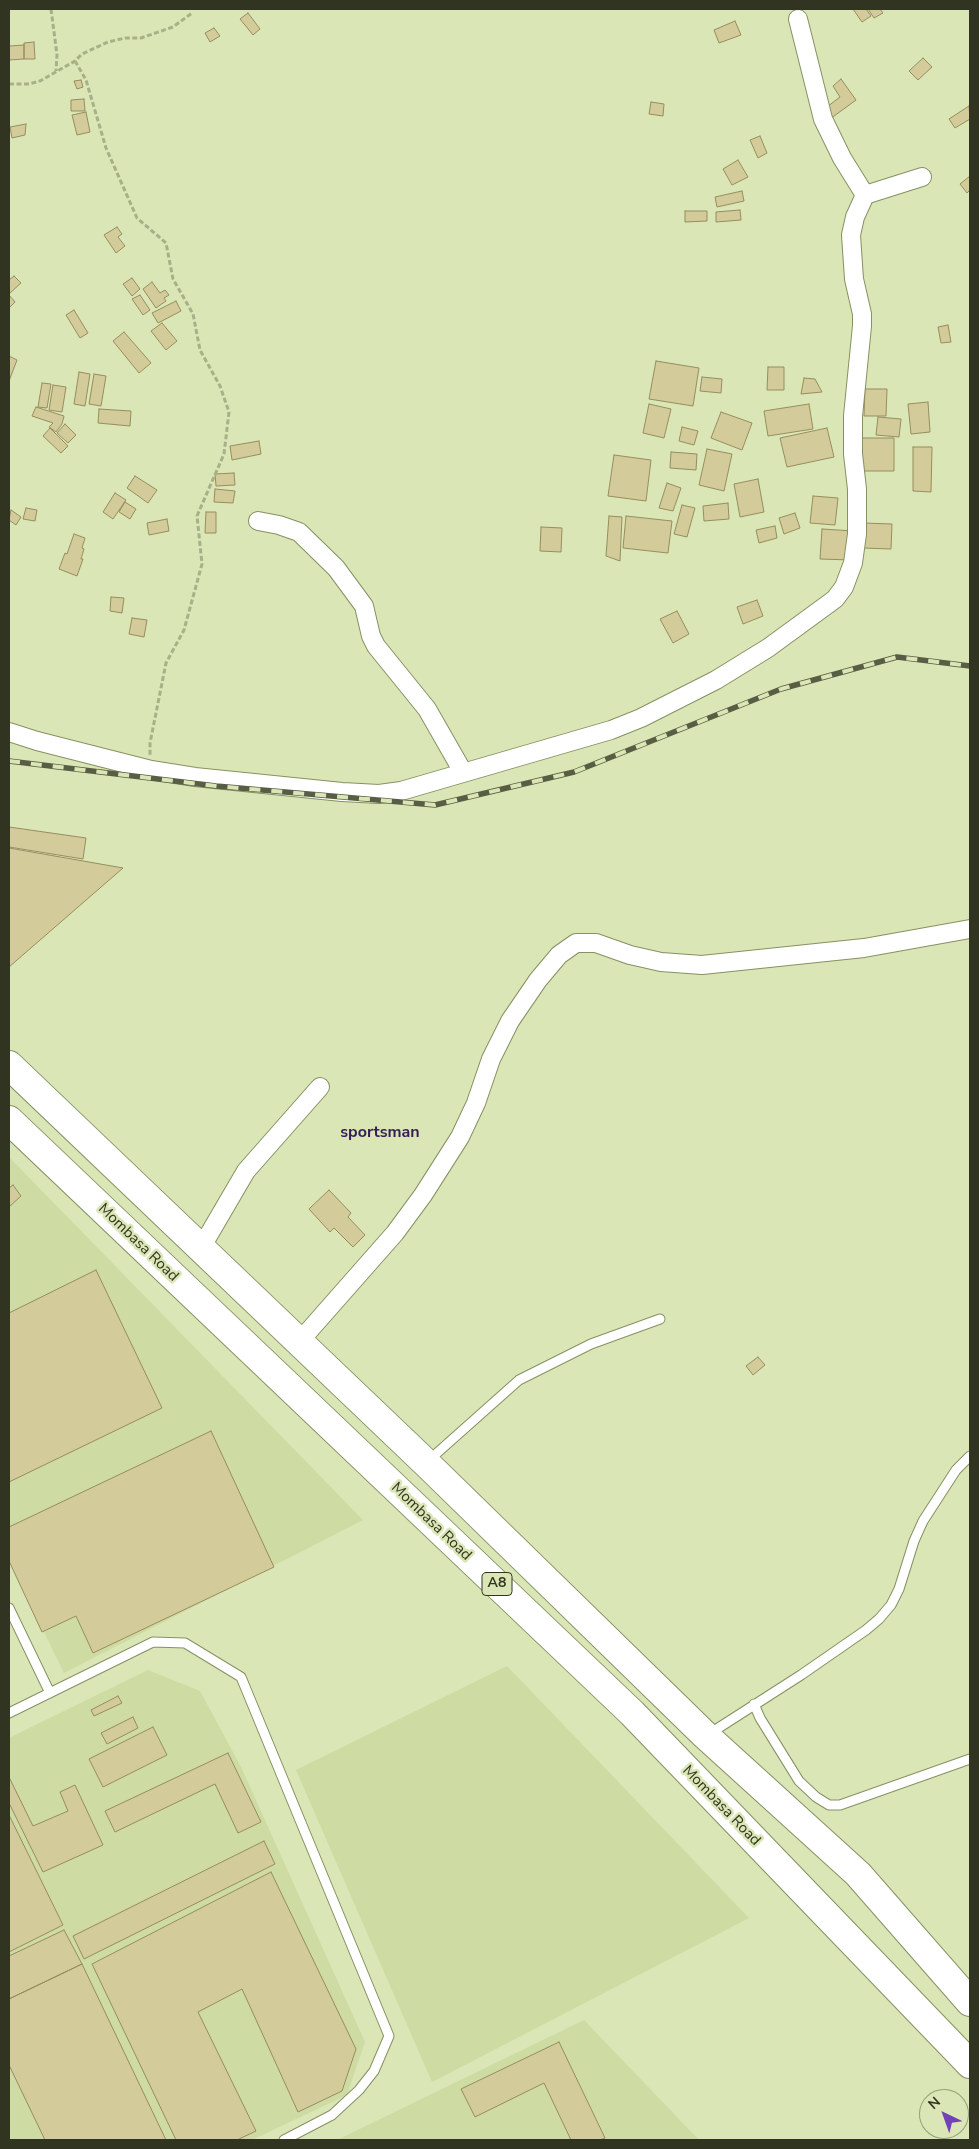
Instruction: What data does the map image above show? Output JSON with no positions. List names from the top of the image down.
{
  "streets": {
    "highway": ["Mombasa Road", "A8"]
  },
  "districts": ["sportsman"],
  "north": "top left"
}
